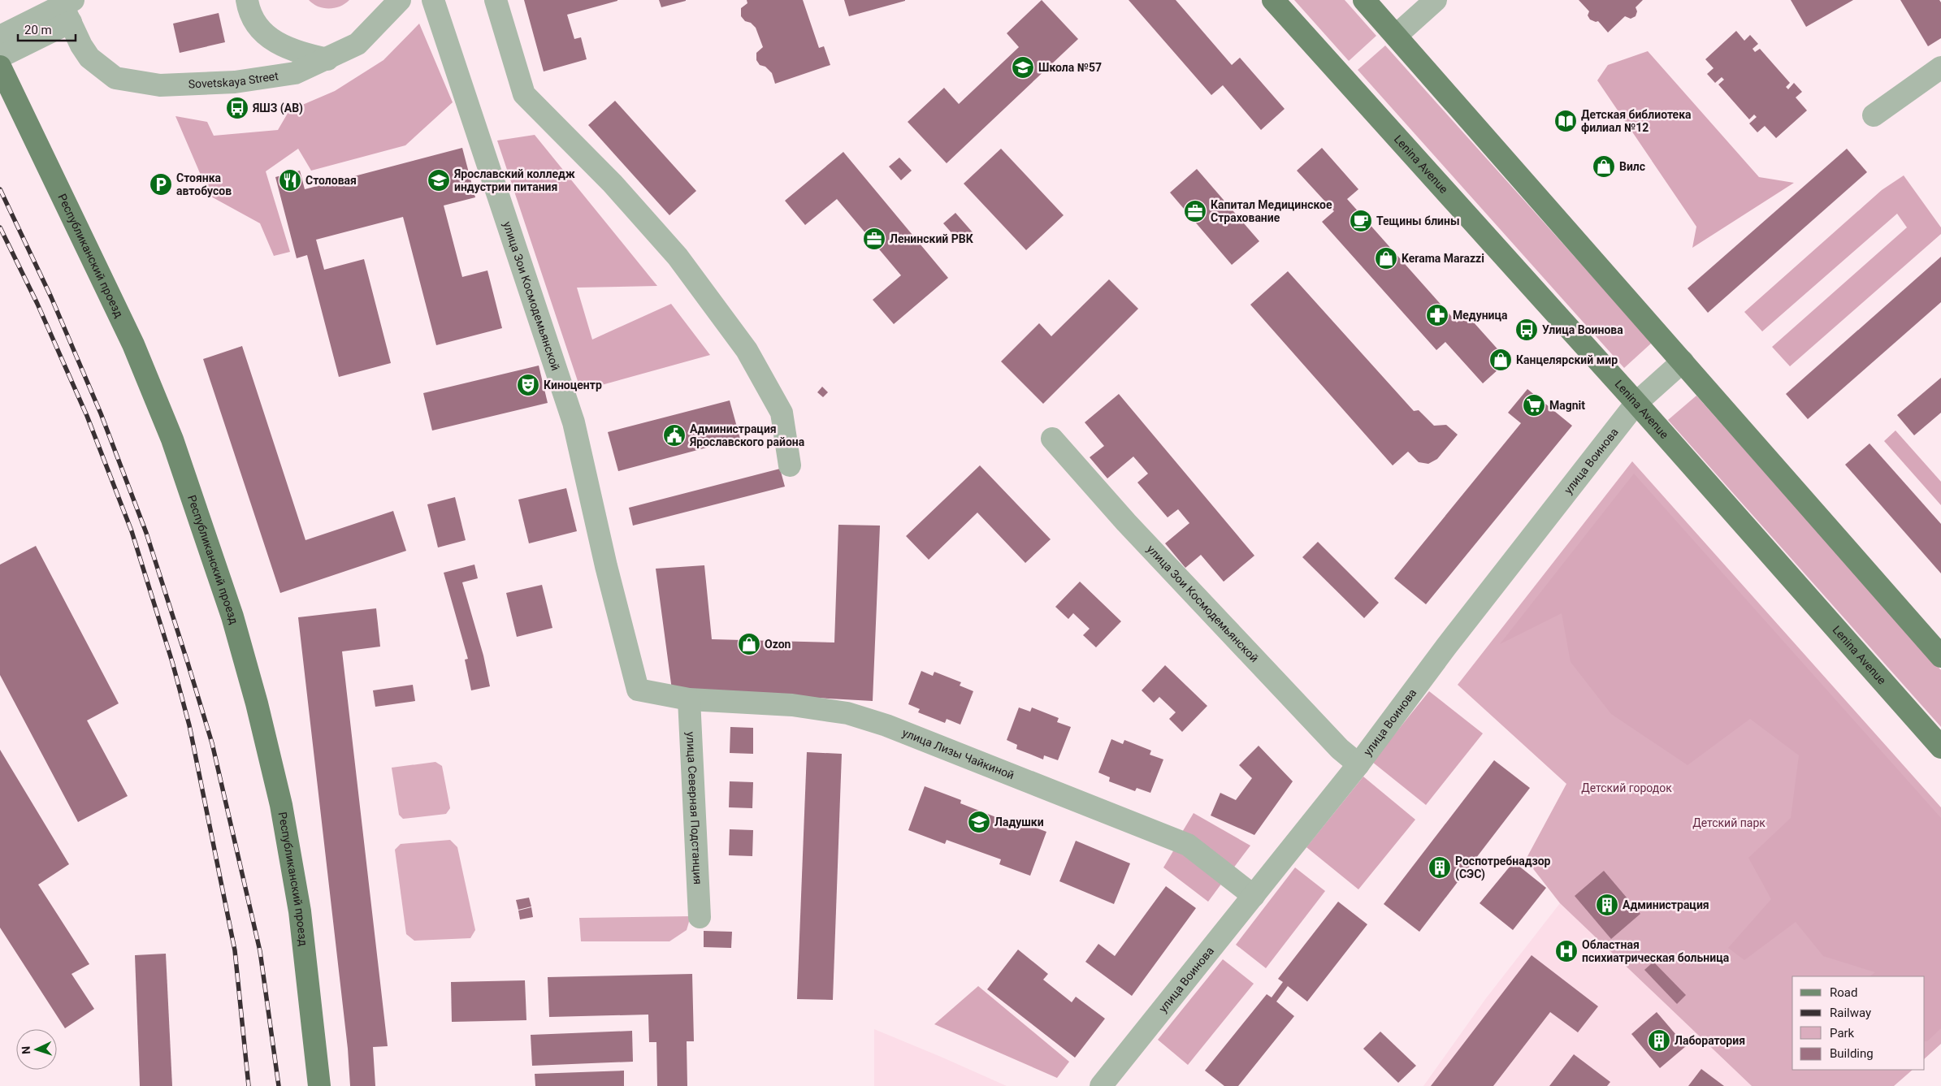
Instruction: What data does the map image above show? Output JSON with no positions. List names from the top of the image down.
{
  "streets": {
    "main road": ["Lenina Avenue", "Республиканский проезд"],
    "street": [
      "Sovetskaya Street",
      "улица Зои Космодемьянской",
      "улица Воинова",
      "улица Лизы Чайкиной",
      "улица Северная Подстанция"
    ]
  },
  "crossings": [
    ["Lenina Avenue", "улица Воинова"],
    ["улица Зои Космодемьянской", "улица Воинова"],
    ["улица Зои Космодемьянской", "улица Лизы Чайкиной"],
    ["улица Воинова", "улица Лизы Чайкиной"],
    ["улица Лизы Чайкиной", "улица Северная Подстанция"]
  ],
  "parks": ["Детский городок", "Детский парк"],
  "places": {
    "school or university": ["Школа №57", "Ярославский колледж индустрии питания", "Ладушки"],
    "bus stop": ["ЯШЗ (АВ)", "Улица Воинова"],
    "library": ["Детская библиотека филиал №12"],
    "shop": [
      "Вилс",
      "Kerama Marazzi",
      "Канцелярский мир",
      "Ozon"
    ],
    "restaurant": ["Столовая"],
    "parking": ["Стоянка автобусов"],
    "office": ["Капитал Медицинское Страхование", "Ленинский РВК"],
    "cafe": ["Тещины блины"],
    "pharmacy": ["Медуница"],
    "theatre": ["Киноцентр"],
    "supermarket": ["Magnit"],
    "public building": ["Администрация Ярославского района"],
    "building": ["Роспотребнадзор (СЭС)", "Администрация", "Лаборатория"],
    "hospital": ["Областная психиатрическая больница"]
  },
  "legend": [
    "Road",
    "Railway",
    "Park",
    "Building"
  ],
  "scale_bar": "20 m",
  "north": "left"
}
